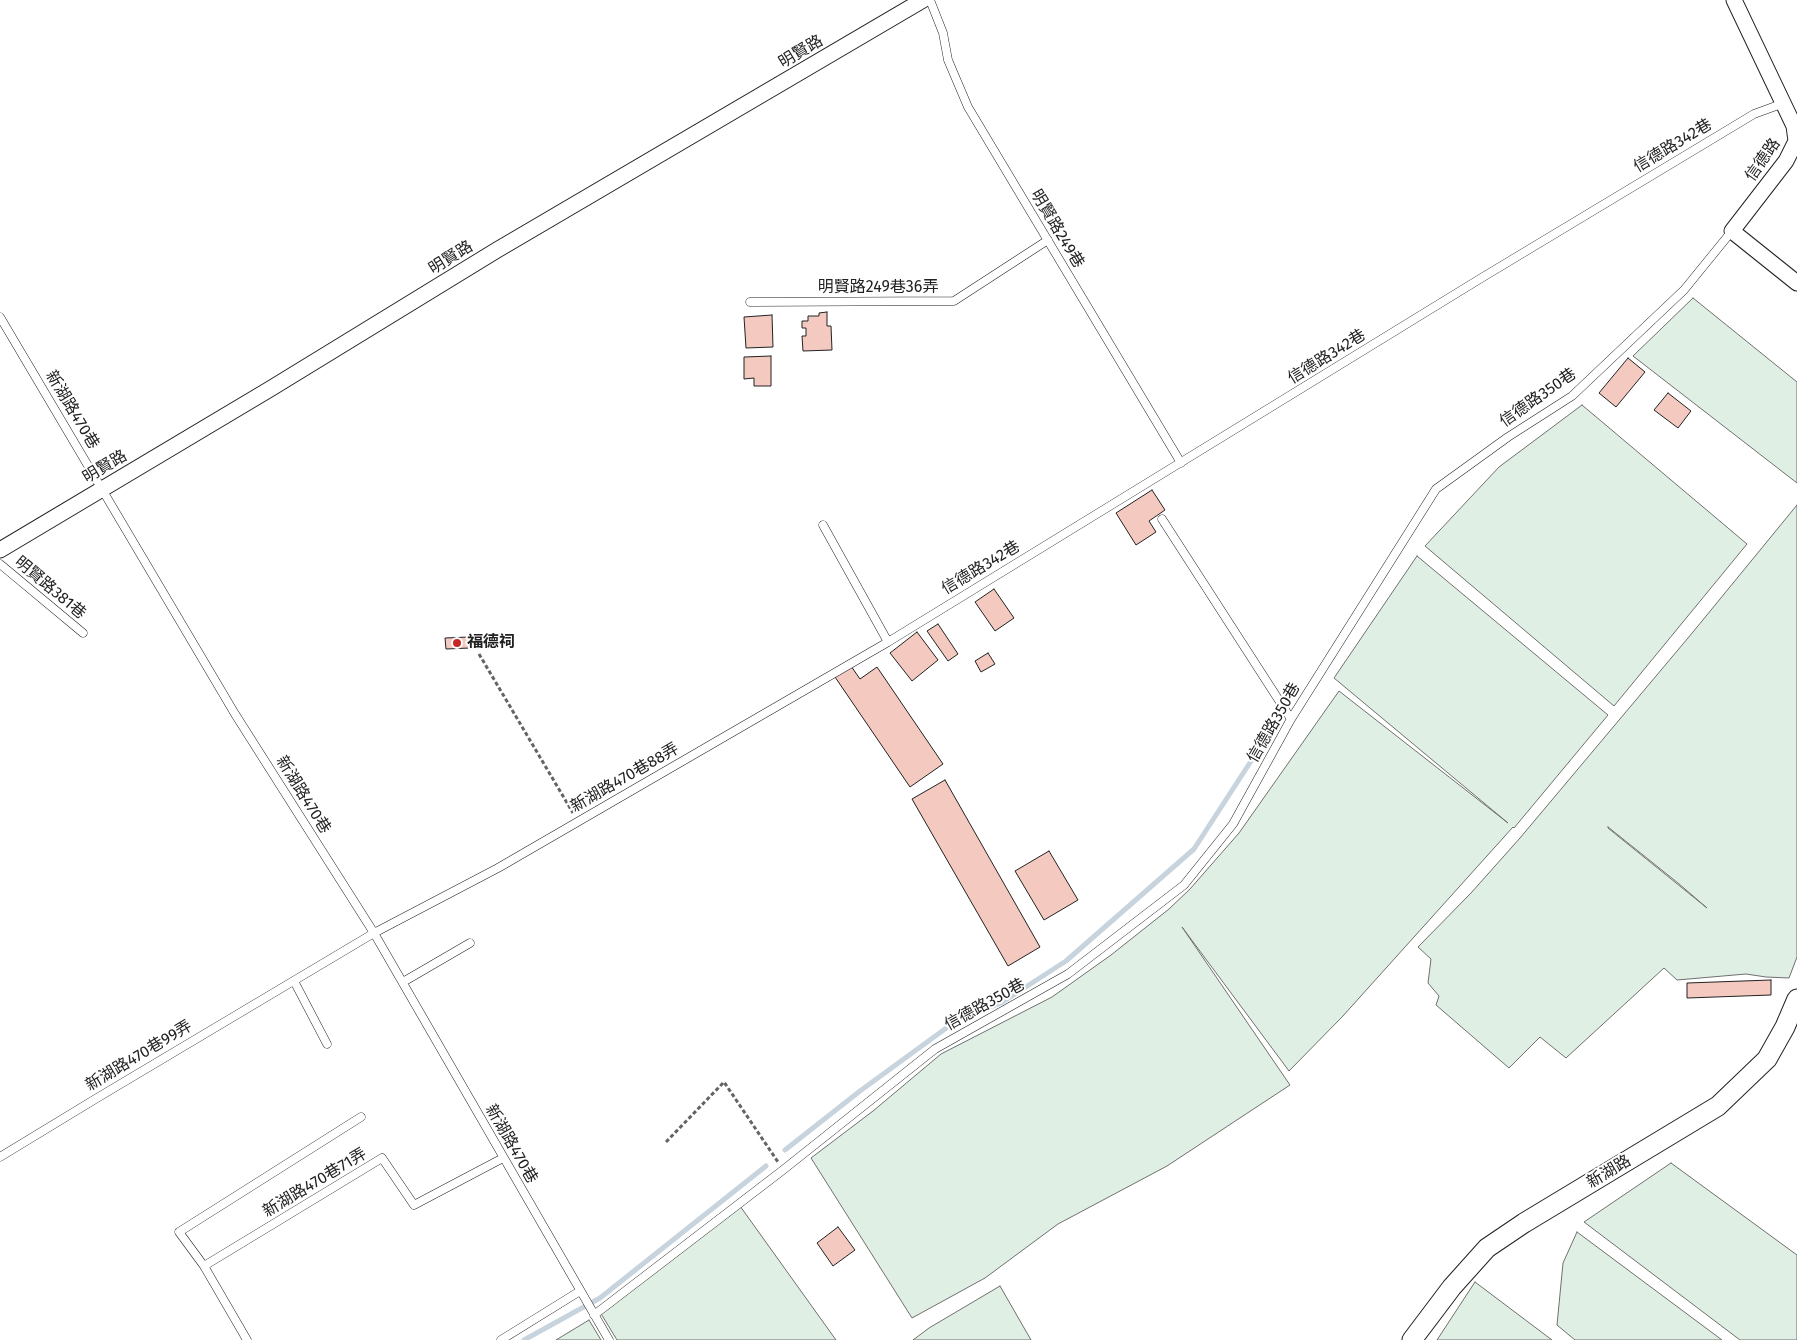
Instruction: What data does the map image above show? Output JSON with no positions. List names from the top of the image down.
{
  "streets": {
    "street": ["明賢路", "信德路", "新湖路"],
    "lane": [
      "信德路342巷",
      "明賢路249巷",
      "明賢路249巷36弄",
      "信德路350巷",
      "新湖路470巷",
      "明賢路381巷",
      "新湖路470巷88弄",
      "新湖路470巷99弄",
      "新湖路470巷71弄"
    ]
  },
  "crossings": [
    ["明賢路", "新湖路470巷"],
    ["信德路342巷", "信德路"],
    ["信德路342巷", "明賢路249巷"],
    ["信德路342巷", "新湖路470巷88弄"],
    ["信德路", "信德路350巷"],
    ["明賢路249巷", "明賢路249巷36弄"],
    ["信德路350巷", "新湖路470巷"],
    ["新湖路470巷", "新湖路470巷88弄"],
    ["新湖路470巷", "新湖路470巷99弄"],
    ["新湖路470巷", "新湖路470巷71弄"],
    ["新湖路470巷88弄", "新湖路470巷99弄"]
  ],
  "places": ["福德祠"]
}
